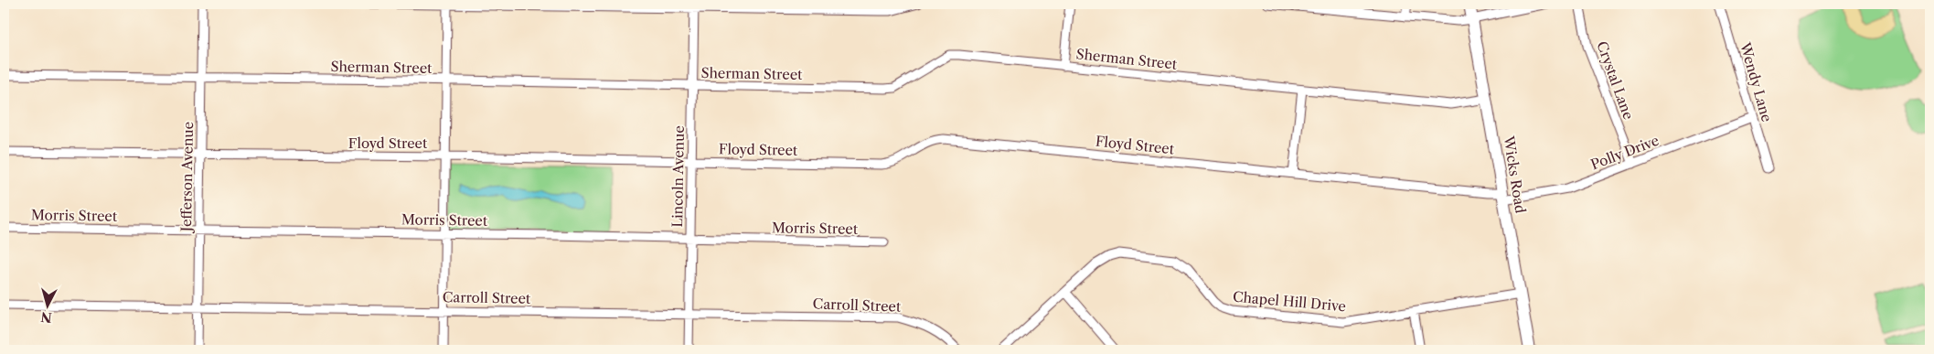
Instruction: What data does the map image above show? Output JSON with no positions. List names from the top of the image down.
{
  "streets": {
    "main road": ["Wicks Road"],
    "street": [
      "Sherman Street",
      "Crystal Lane",
      "Wendy Lane",
      "Floyd Street",
      "Polly Drive",
      "Jefferson Avenue",
      "Lincoln Avenue",
      "Morris Street",
      "Carroll Street",
      "Chapel Hill Drive"
    ]
  },
  "crossings": [
    ["Sherman Street", "Wicks Road"],
    ["Sherman Street", "Jefferson Avenue"],
    ["Sherman Street", "Lincoln Avenue"],
    ["Crystal Lane", "Polly Drive"],
    ["Wendy Lane", "Polly Drive"],
    ["Floyd Street", "Polly Drive"],
    ["Floyd Street", "Wicks Road"],
    ["Floyd Street", "Jefferson Avenue"],
    ["Floyd Street", "Lincoln Avenue"],
    ["Polly Drive", "Wicks Road"],
    ["Wicks Road", "Chapel Hill Drive"],
    ["Jefferson Avenue", "Morris Street"],
    ["Jefferson Avenue", "Carroll Street"],
    ["Lincoln Avenue", "Morris Street"],
    ["Lincoln Avenue", "Carroll Street"]
  ],
  "north": "bottom"
}
